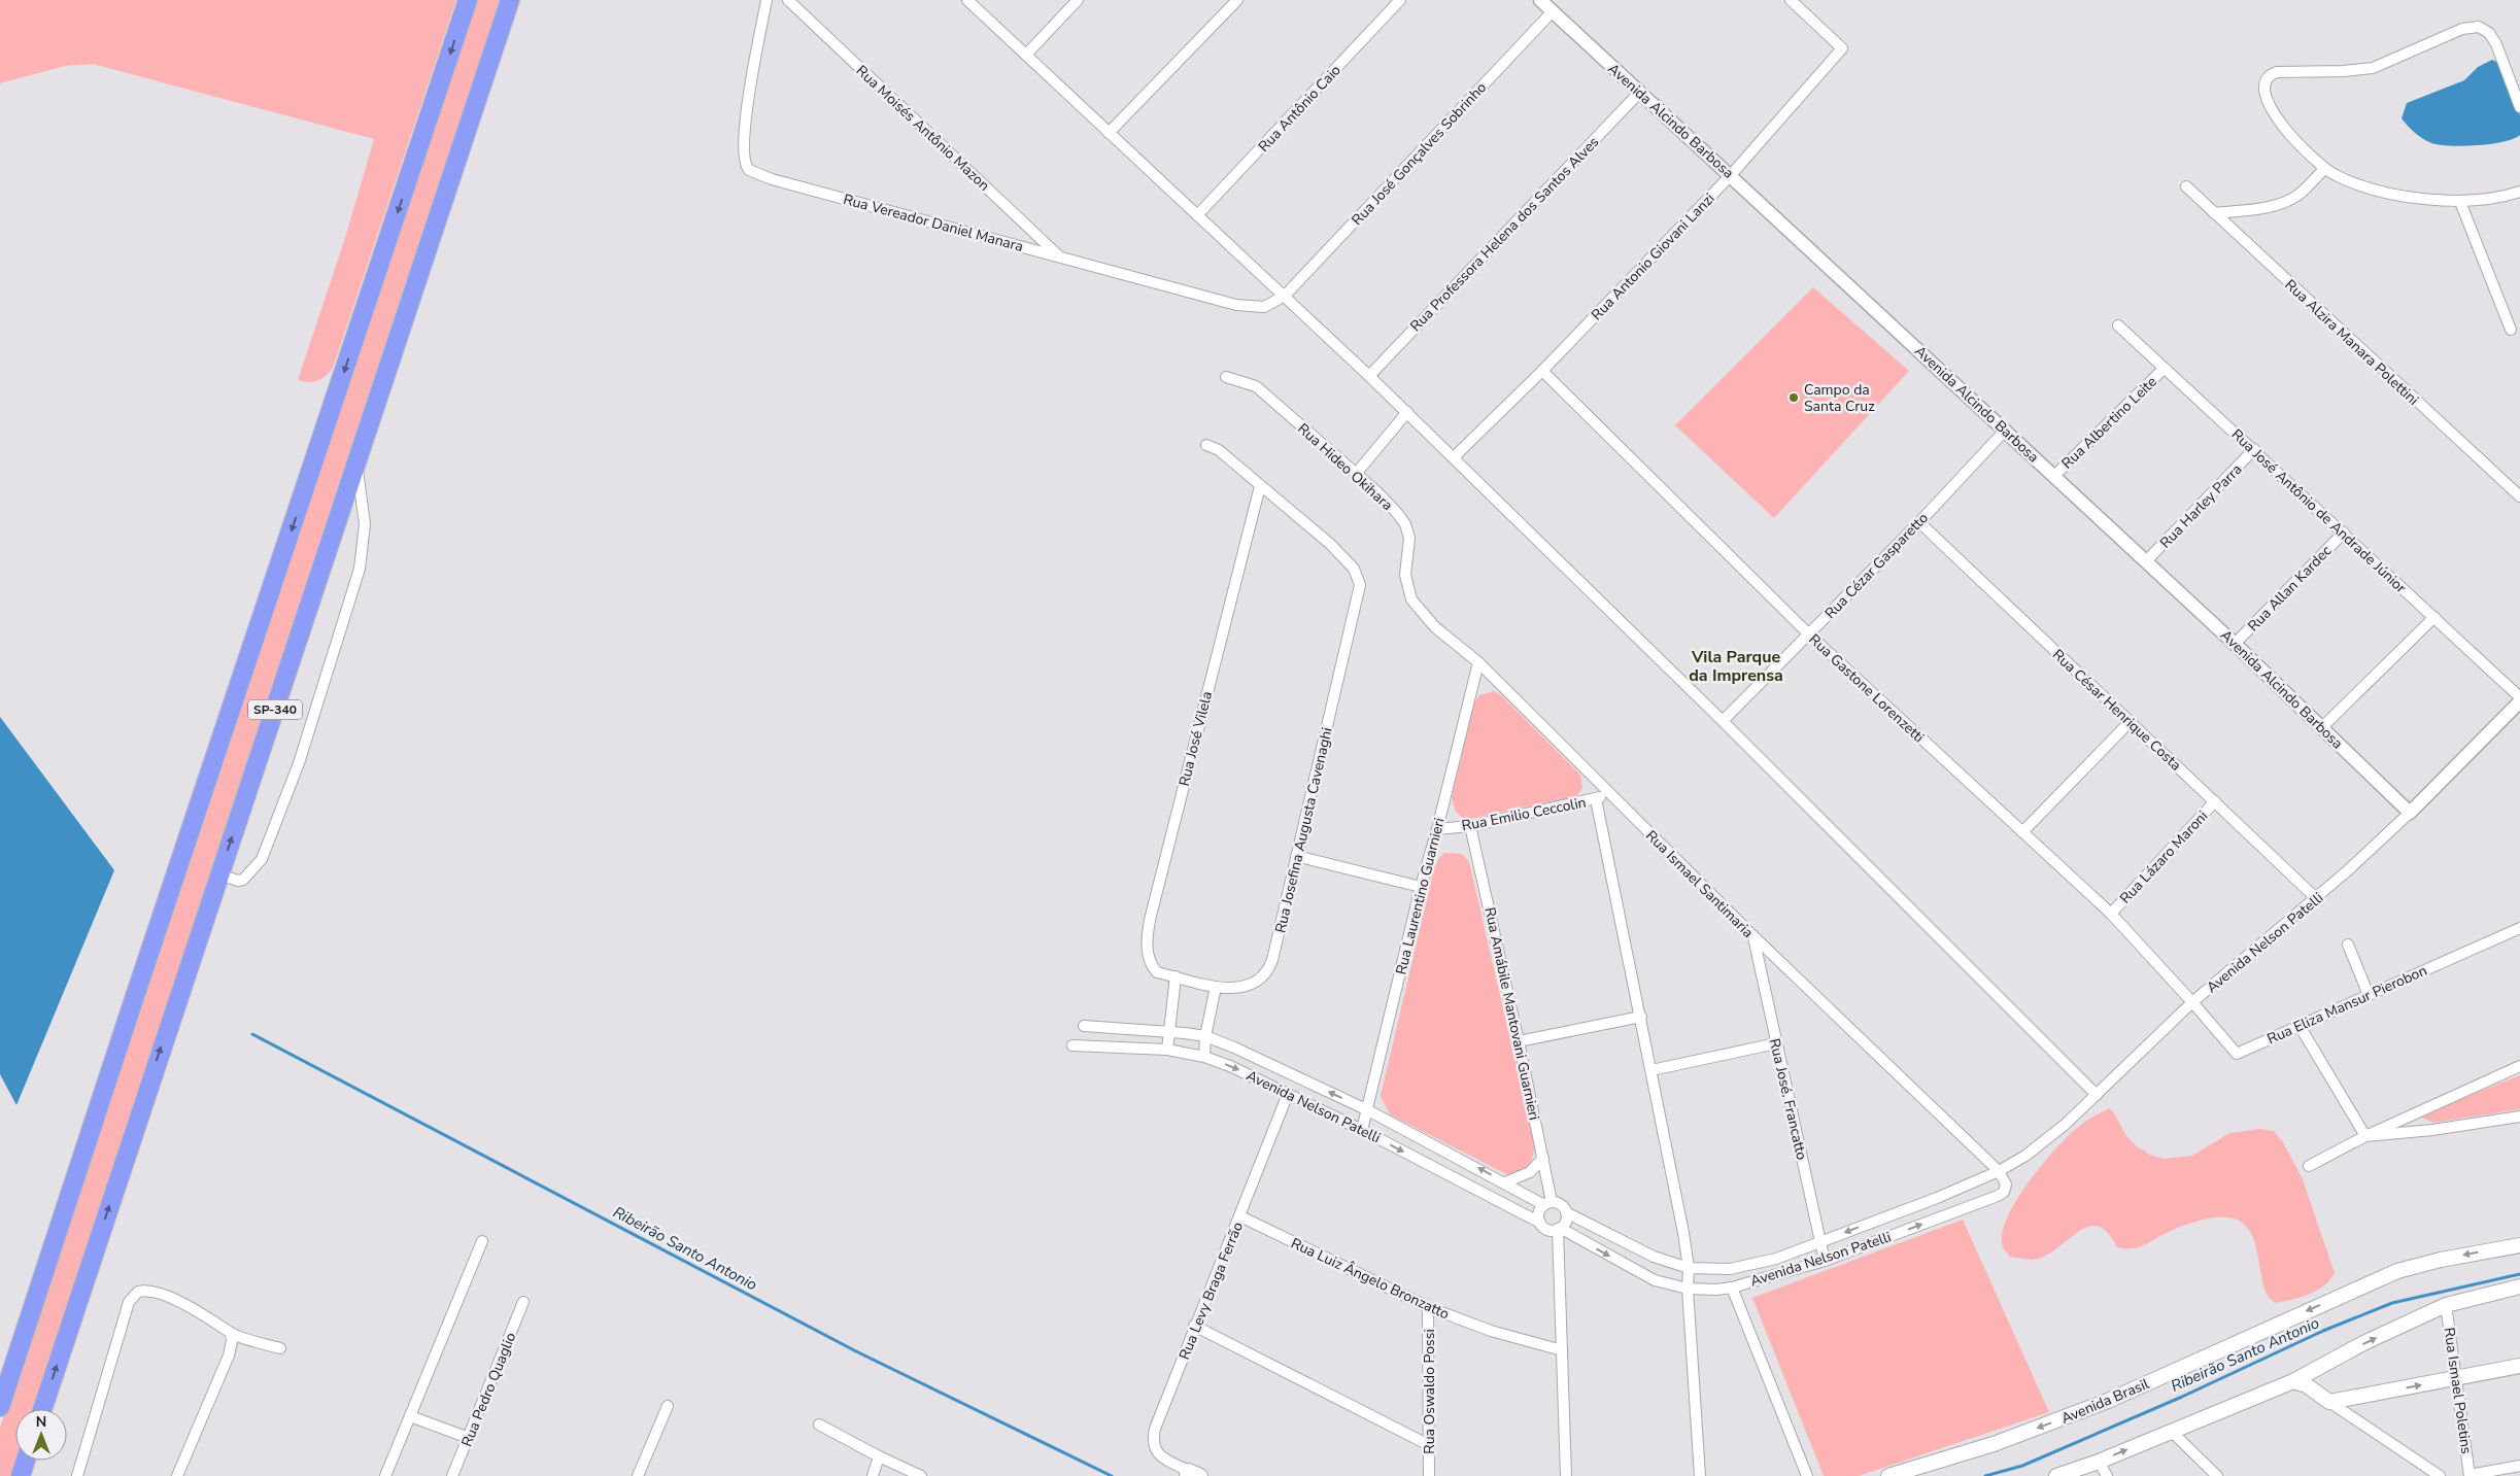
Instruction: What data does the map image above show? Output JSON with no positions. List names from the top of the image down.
{
  "streets": {
    "highway": ["SP-340"],
    "main road": ["Avenida Brasil"],
    "street": [
      "Rua Antônio Caio",
      "Avenida Alcindo Barbosa",
      "Rua Moisés Antônio Mazon",
      "Rua José Gonçalves Sobrinho",
      "Rua Vereador Daniel Manara",
      "Rua Professora Helena dos Santos Alves",
      "Rua Antonio Giovani Lanzi",
      "Rua Alzira Manara Polettini",
      "Rua Albertino Leite",
      "Rua Hideo Okihara",
      "Rua Harley Parra",
      "Rua José Antônio de Andrade Júnior",
      "Rua Cézar Gasparetto",
      "Rua Allan Kardec",
      "Rua Gastone Lorenzetti",
      "Rua César Henrique Costa",
      "Rua José Vilela",
      "Rua Emilio Ceccolin",
      "Rua Josefina Augusta Cavenaghi",
      "Rua Lázaro Maroni",
      "Rua Ismael Santimaria",
      "Rua Laurentino Guarnieri",
      "Avenida Nelson Patelli",
      "Rua Eliza Mansur Pierobon",
      "Rua Amábile Mantovani Guarnieri",
      "Rua José. Francatto",
      "Rua Luiz Ângelo Bronzatto",
      "Rua Levy Braga Ferrão",
      "Rua Pedro Quaglio",
      "Rua Ismael Poletins",
      "Rua Oswaldo Possi"
    ]
  },
  "crossings": [
    ["Avenida Alcindo Barbosa", "Rua José Gonçalves Sobrinho"],
    ["Avenida Alcindo Barbosa", "Rua Professora Helena dos Santos Alves"],
    ["Avenida Alcindo Barbosa", "Rua Antonio Giovani Lanzi"],
    ["Avenida Alcindo Barbosa", "Rua Albertino Leite"],
    ["Avenida Alcindo Barbosa", "Rua Harley Parra"],
    ["Avenida Alcindo Barbosa", "Rua Cézar Gasparetto"],
    ["Avenida Alcindo Barbosa", "Rua Allan Kardec"],
    ["Avenida Alcindo Barbosa", "Avenida Nelson Patelli"],
    ["Rua Moisés Antônio Mazon", "Rua Vereador Daniel Manara"],
    ["Rua José Gonçalves Sobrinho", "Rua Vereador Daniel Manara"],
    ["Rua Antonio Giovani Lanzi", "Rua Gastone Lorenzetti"],
    ["Rua Albertino Leite", "Rua José Antônio de Andrade Júnior"],
    ["Rua Hideo Okihara", "Rua Ismael Santimaria"],
    ["Rua Harley Parra", "Rua José Antônio de Andrade Júnior"],
    ["Rua José Antônio de Andrade Júnior", "Rua Allan Kardec"],
    ["Rua José Antônio de Andrade Júnior", "Avenida Nelson Patelli"],
    ["Rua Cézar Gasparetto", "Rua Gastone Lorenzetti"],
    ["Rua Cézar Gasparetto", "Rua César Henrique Costa"],
    ["Rua Gastone Lorenzetti", "Rua Lázaro Maroni"],
    ["Rua Gastone Lorenzetti", "Avenida Nelson Patelli"],
    ["Rua Gastone Lorenzetti", "Rua Eliza Mansur Pierobon"],
    ["Rua César Henrique Costa", "Rua Lázaro Maroni"],
    ["Rua César Henrique Costa", "Avenida Nelson Patelli"],
    ["Rua José Vilela", "Rua Josefina Augusta Cavenaghi"],
    ["Rua Emilio Ceccolin", "Rua Ismael Santimaria"],
    ["Rua Emilio Ceccolin", "Rua Laurentino Guarnieri"],
    ["Rua Emilio Ceccolin", "Rua Amábile Mantovani Guarnieri"],
    ["Rua Ismael Santimaria", "Rua Laurentino Guarnieri"],
    ["Rua Ismael Santimaria", "Avenida Nelson Patelli"],
    ["Rua Ismael Santimaria", "Rua José. Francatto"],
    ["Rua Laurentino Guarnieri", "Avenida Nelson Patelli"],
    ["Avenida Nelson Patelli", "Rua Eliza Mansur Pierobon"],
    ["Avenida Nelson Patelli", "Rua Amábile Mantovani Guarnieri"],
    ["Avenida Nelson Patelli", "Rua José. Francatto"],
    ["Avenida Nelson Patelli", "Rua Levy Braga Ferrão"],
    ["Rua Luiz Ângelo Bronzatto", "Rua Levy Braga Ferrão"],
    ["Rua Luiz Ângelo Bronzatto", "Rua Oswaldo Possi"]
  ],
  "districts": ["Vila Parque da Imprensa"],
  "water": ["Ribeirão Santo Antonio"],
  "places": ["Campo da Santa Cruz"],
  "north": "top"
}
